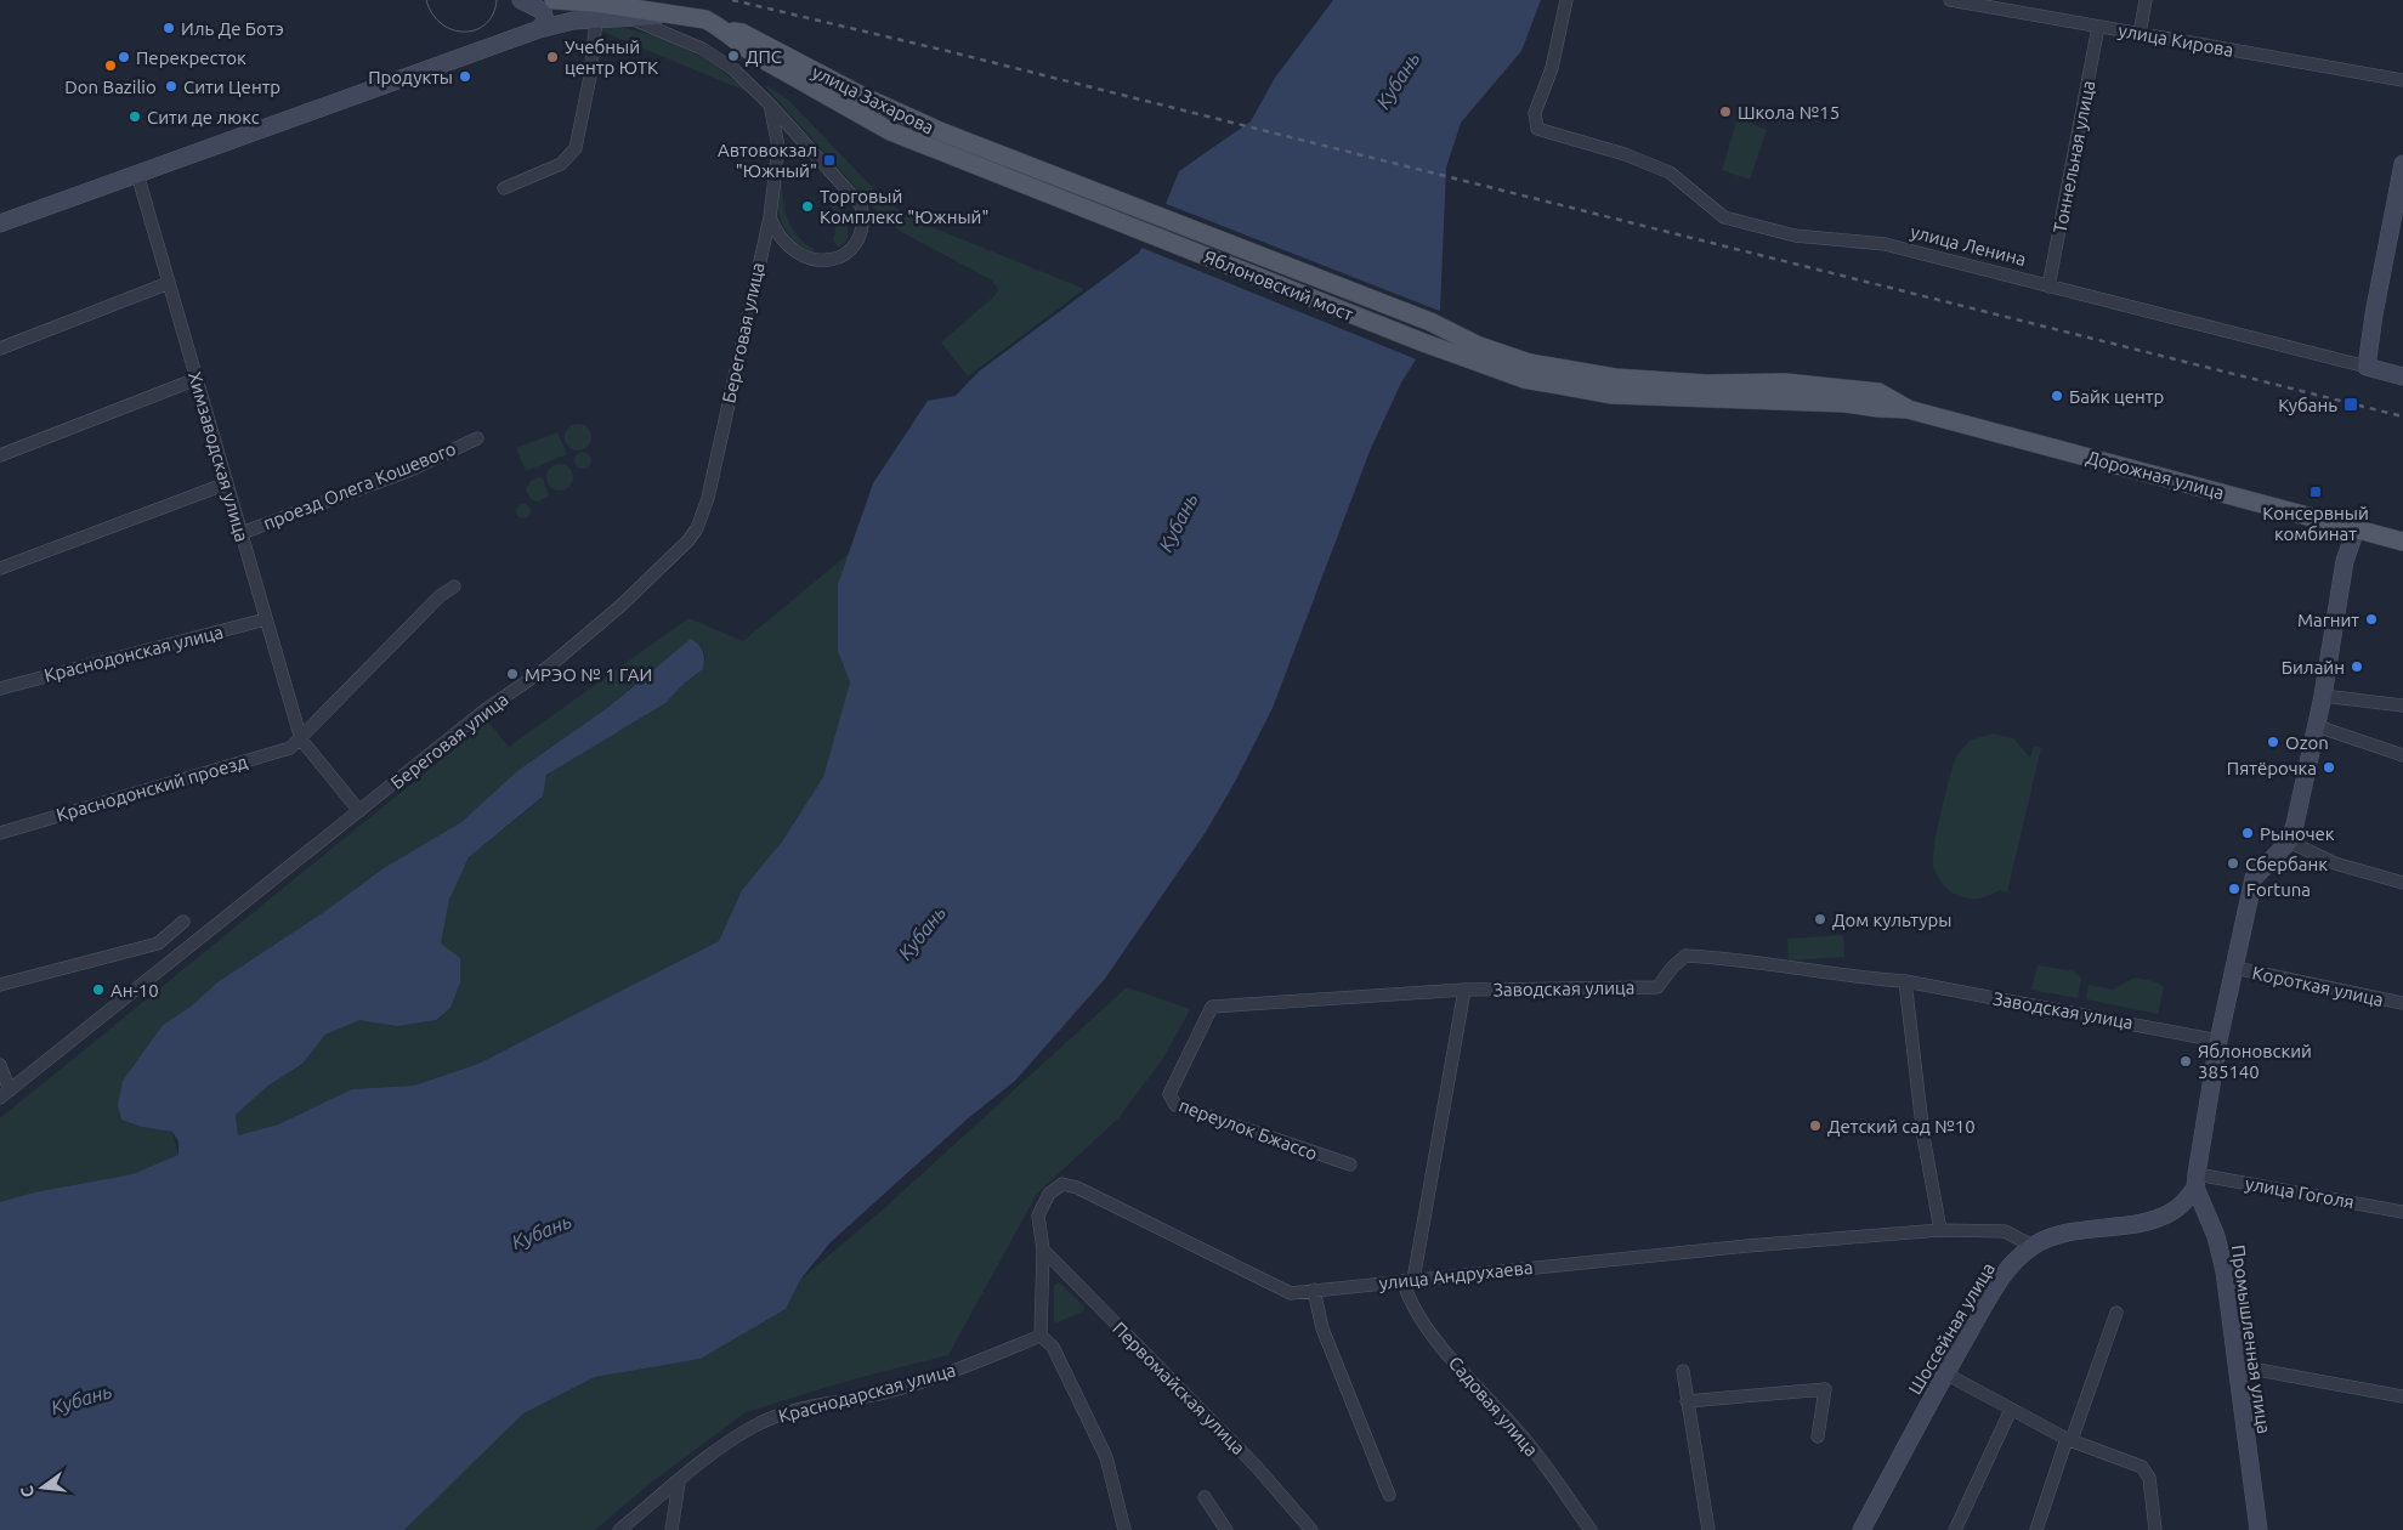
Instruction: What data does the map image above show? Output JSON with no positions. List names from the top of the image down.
{
  "streets": {
    "main road": [
      "улица Захарова",
      "улица Ленина",
      "Яблоновский мост",
      "Дорожная улица",
      "Шоссейная улица",
      "Промышленная улица"
    ],
    "street": [
      "улица Кирова",
      "Тоннельная улица",
      "Береговая улица",
      "Химзаводская улица",
      "проезд Олега Кошевого",
      "Краснодонская улица",
      "Краснодонский проезд",
      "Короткая улица",
      "Заводская улица",
      "переулок Бжассо",
      "улица Гоголя",
      "улица Андрухаева",
      "Первомайская улица",
      "Краснодарская улица",
      "Садовая улица"
    ]
  },
  "crossings": [
    ["улица Кирова", "Тоннельная улица"],
    ["улица Захарова", "Яблоновский мост"],
    ["Тоннельная улица", "улица Ленина"],
    ["Яблоновский мост", "Дорожная улица"],
    ["Береговая улица", "Химзаводская улица"],
    ["Химзаводская улица", "проезд Олега Кошевого"],
    ["Химзаводская улица", "Краснодонская улица"],
    ["Химзаводская улица", "Краснодонский проезд"],
    ["Заводская улица", "переулок Бжассо"],
    ["улица Гоголя", "Шоссейная улица"],
    ["улица Гоголя", "Промышленная улица"],
    ["улица Андрухаева", "Шоссейная улица"],
    ["улица Андрухаева", "Первомайская улица"],
    ["улица Андрухаева", "Краснодарская улица"],
    ["улица Андрухаева", "Садовая улица"],
    ["Шоссейная улица", "Промышленная улица"]
  ],
  "water": ["Кубань"],
  "places": {
    "other": [
      "Иль Де Ботэ",
      "ДПС",
      "Перекресток",
      "Учебный центр ЮТК",
      "Don Bazilio",
      "Продукты",
      "Сити Центр",
      "Школа №15",
      "Сити де люкс",
      "Торговый Комплекс \"Южный\"",
      "Байк центр",
      "Магнит",
      "Билайн",
      "МРЭО № 1 ГАИ",
      "Ozon",
      "Пятёрочка",
      "Рыночек",
      "Сбербанк",
      "Fortuna",
      "Дом культуры",
      "Ан-10",
      "Яблоновский 385140",
      "Детский сад №10"
    ],
    "transit": ["Автовокзал \"Южный\"", "Кубань", "Консервный комбинат"]
  },
  "north": "left"
}
